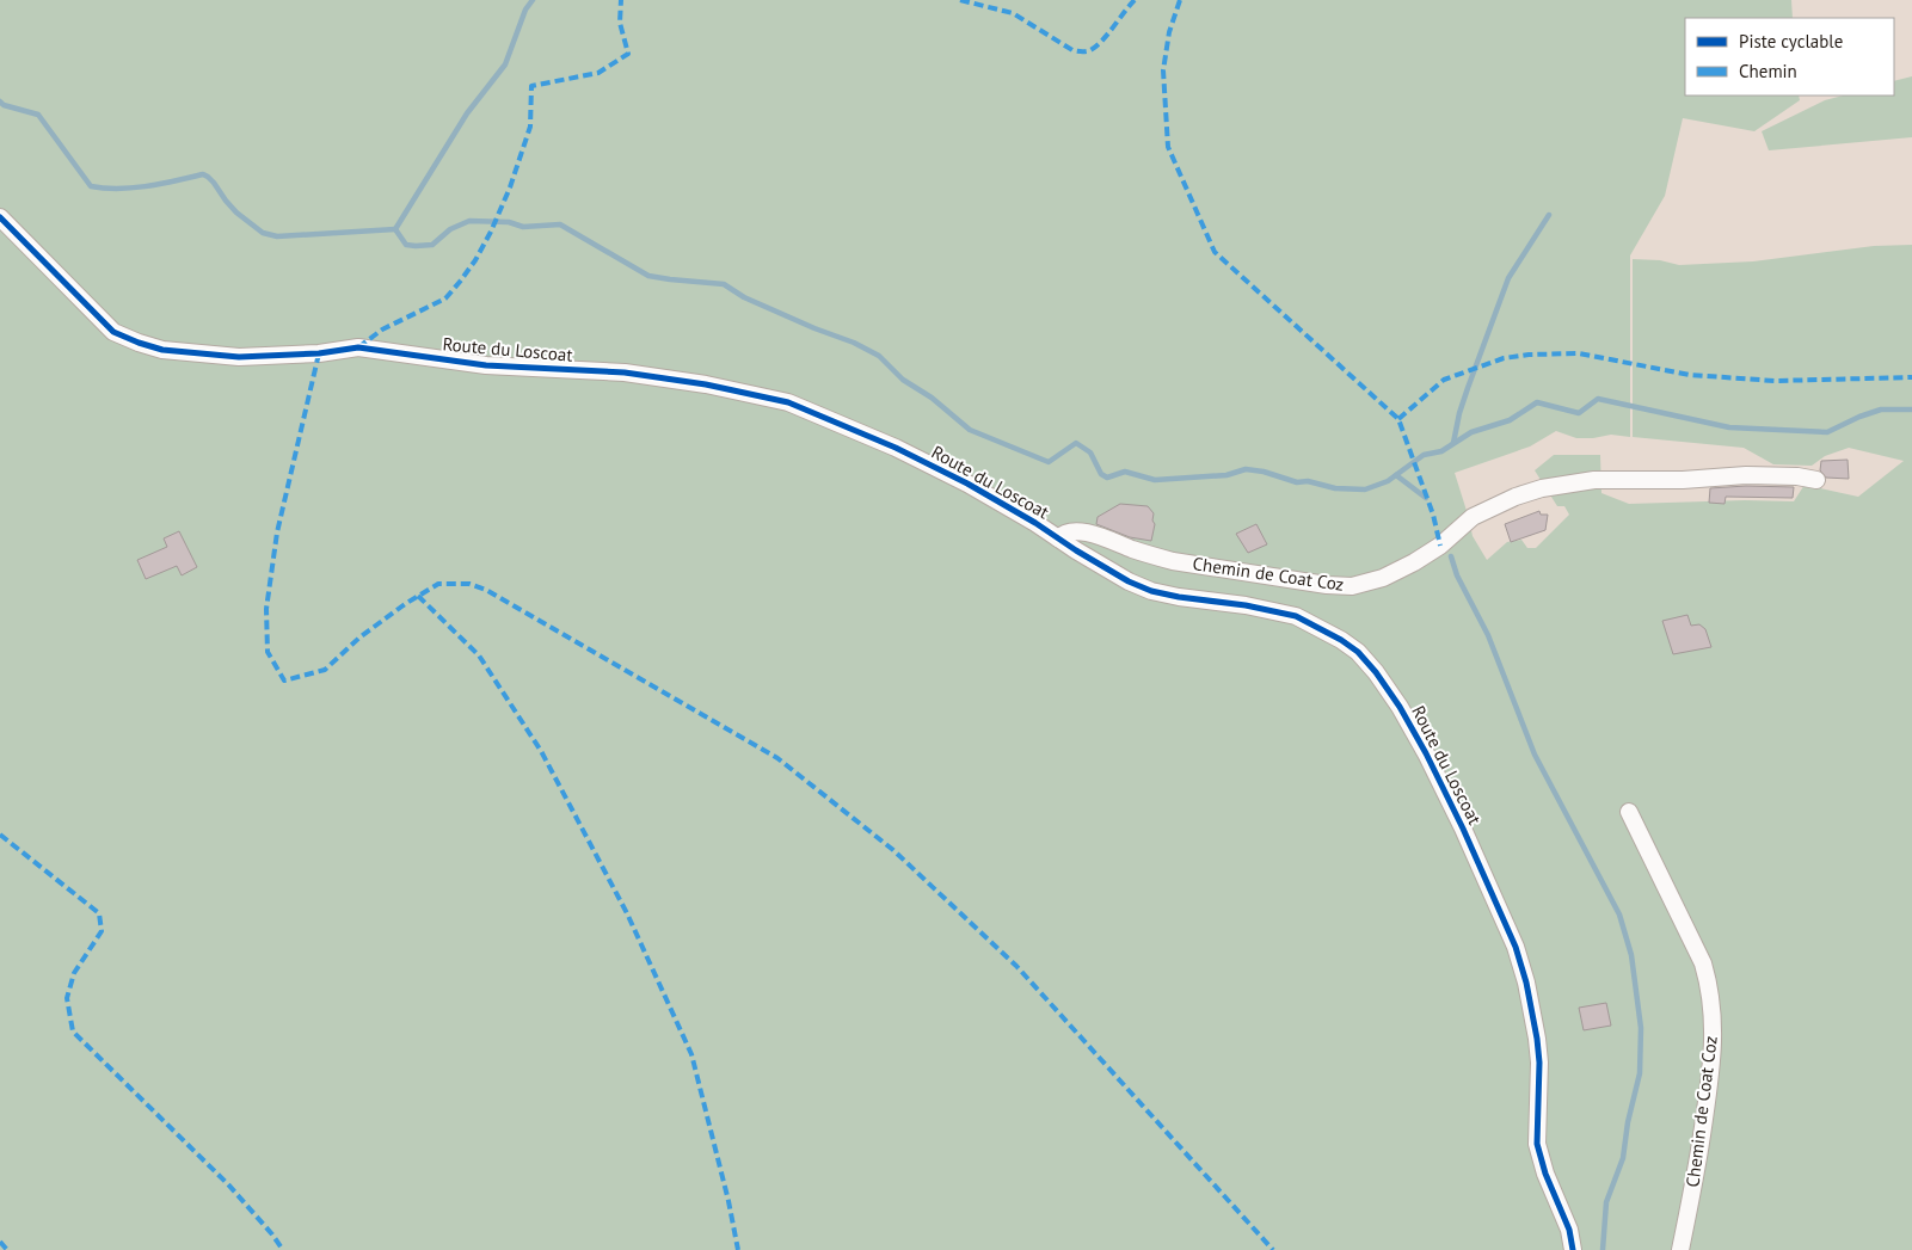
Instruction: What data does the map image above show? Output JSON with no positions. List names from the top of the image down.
{
  "streets": {
    "street": ["Route du Loscoat", "Chemin de Coat Coz"]
  },
  "crossings": [
    ["Route du Loscoat", "Chemin de Coat Coz"]
  ],
  "legend": ["Piste cyclable", "Chemin"]
}
